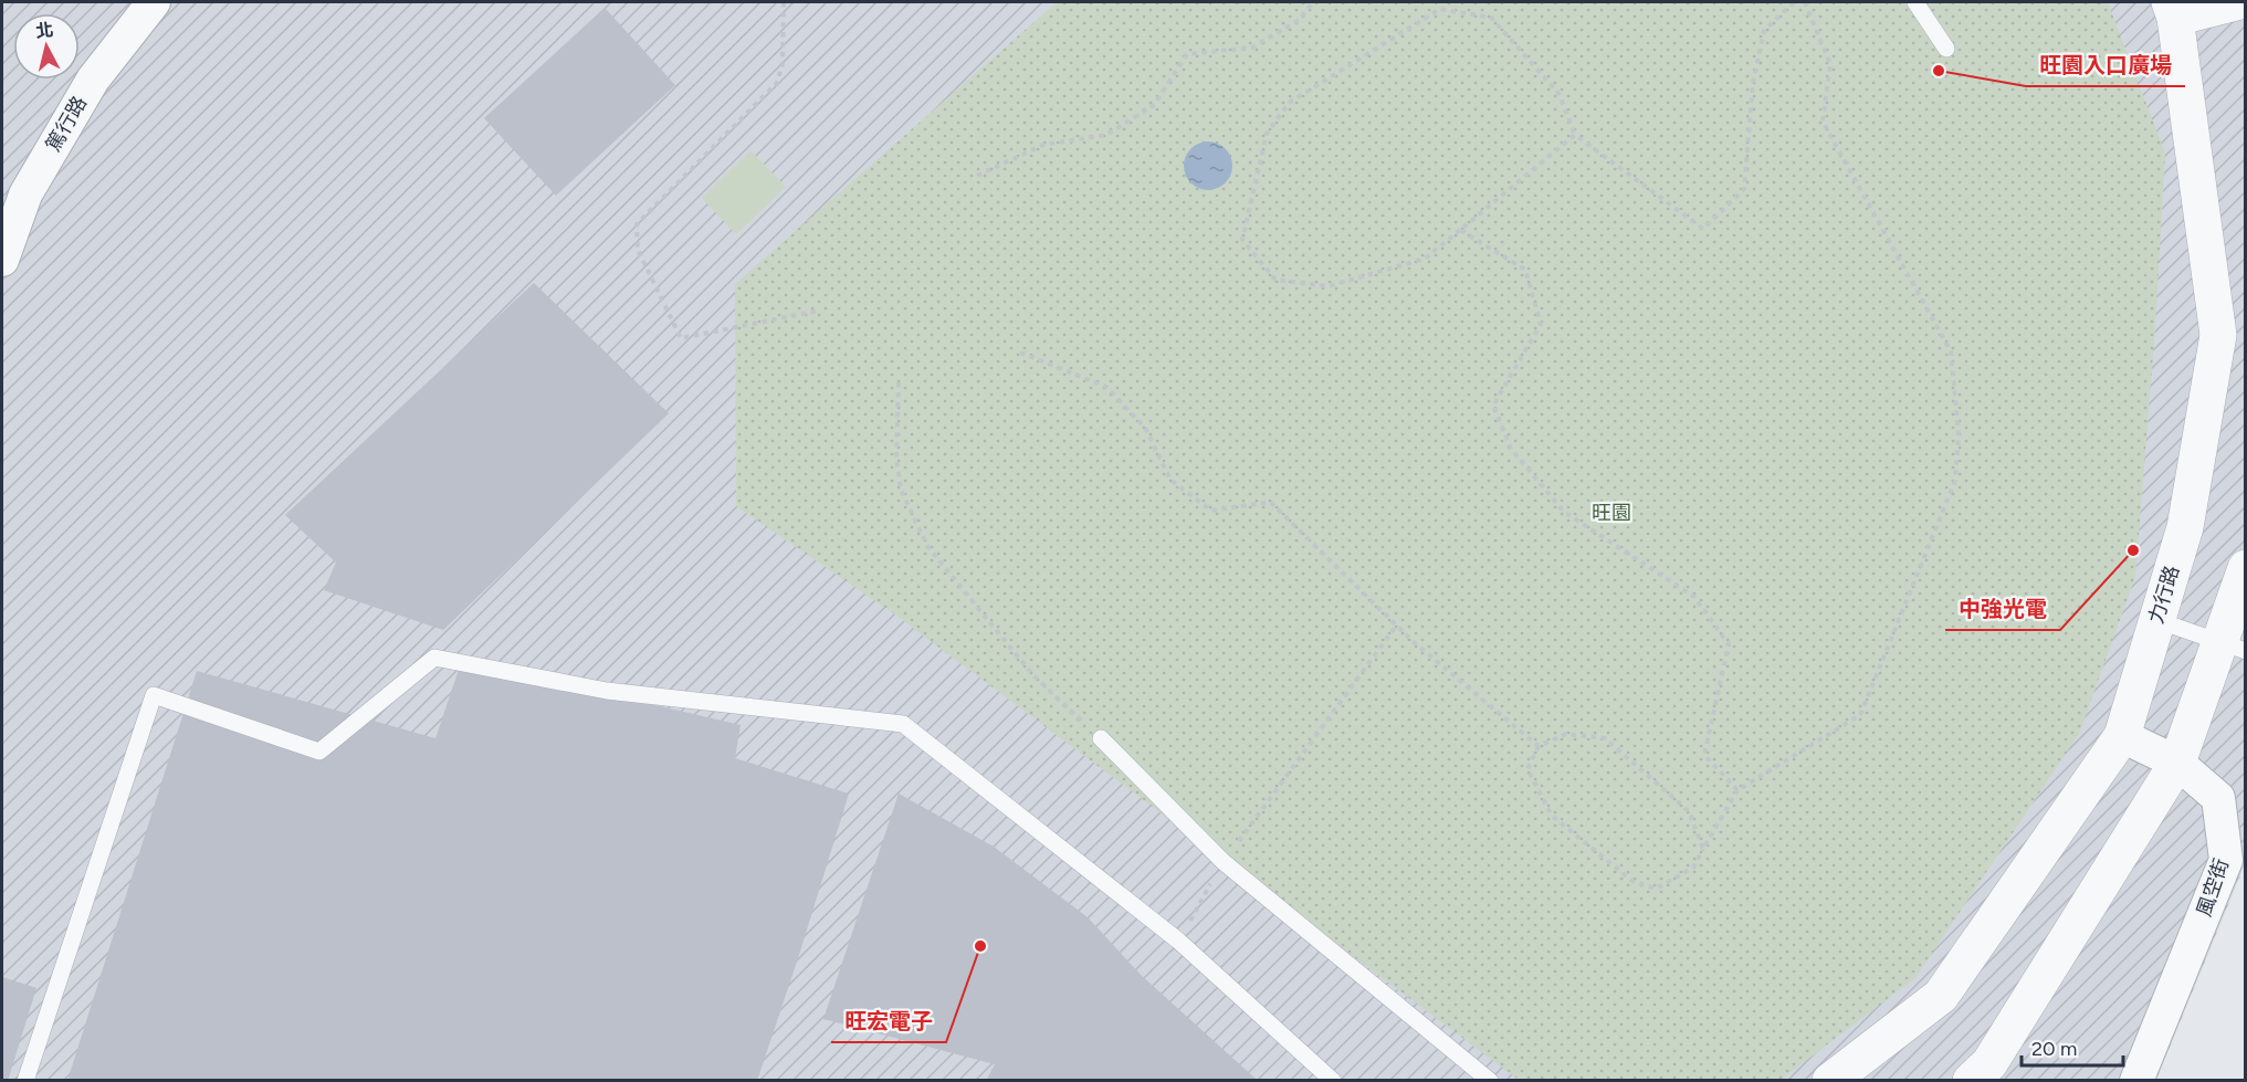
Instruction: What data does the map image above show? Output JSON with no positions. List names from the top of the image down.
{
  "streets": {
    "street": ["篤行路", "力行路", "風空街"]
  },
  "crossings": [
    ["力行路", "風空街"]
  ],
  "parks": ["旺園"],
  "places": ["旺園入口廣場", "中強光電", "旺宏電子"],
  "scale_bar": "20 m",
  "north": "top"
}
